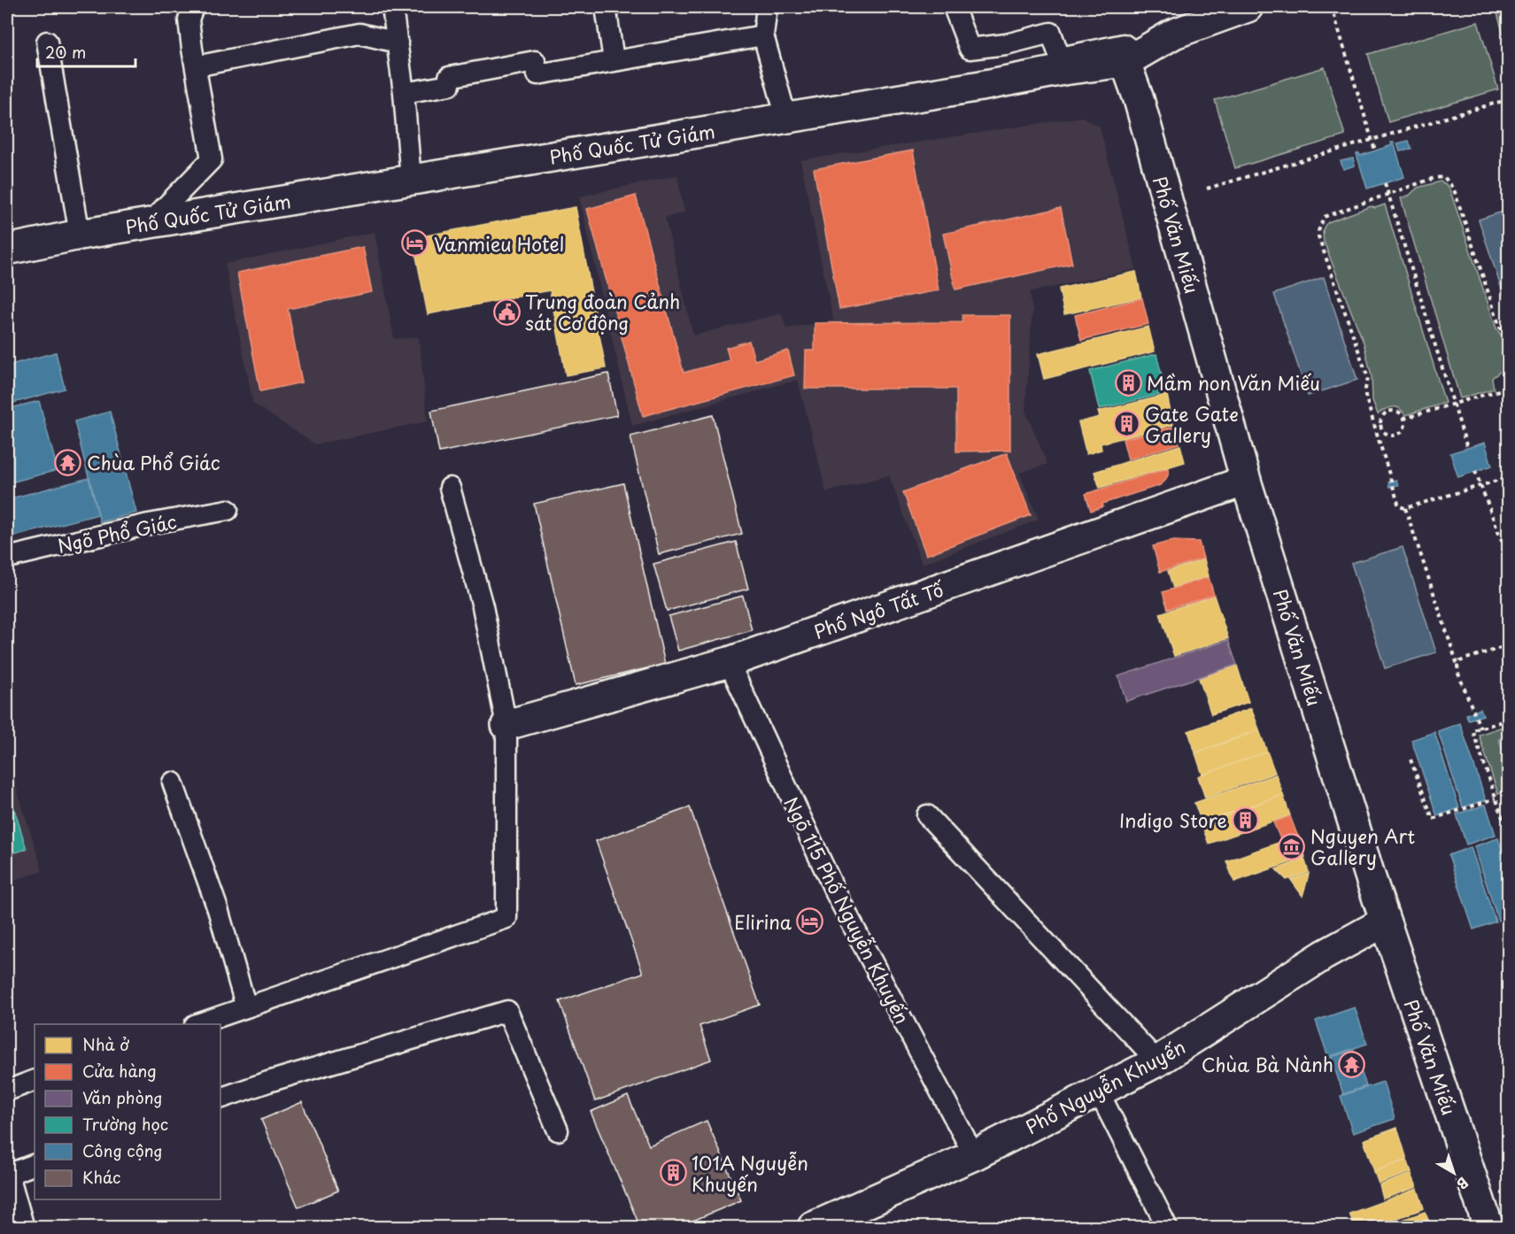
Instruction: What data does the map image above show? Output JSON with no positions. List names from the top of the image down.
{
  "streets": {
    "street": [
      "Phố Quốc Tử Giám",
      "Phố Văn Miếu",
      "Phố Ngô Tất Tố",
      "Phố Nguyễn Khuyến"
    ],
    "lane": ["Ngõ Phổ Giác", "Ngõ 115 Phố Nguyễn Khuyến"]
  },
  "crossings": [
    ["Phố Quốc Tử Giám", "Phố Văn Miếu"],
    ["Phố Văn Miếu", "Phố Ngô Tất Tố"],
    ["Phố Văn Miếu", "Phố Nguyễn Khuyến"],
    ["Phố Ngô Tất Tố", "Ngõ 115 Phố Nguyễn Khuyến"],
    ["Ngõ 115 Phố Nguyễn Khuyến", "Phố Nguyễn Khuyến"]
  ],
  "places": {
    "hotel": ["Vanmieu Hotel", "Elirina"],
    "public building": ["Trung đoàn Cảnh sát Cơ động"],
    "building": [
      "Mầm non Văn Miếu",
      "Gate Gate Gallery",
      "Indigo Store",
      "101A Nguyễn Khuyến"
    ],
    "temple": ["Chùa Phổ Giác", "Chùa Bà Nành"],
    "museum": ["Nguyen Art Gallery"]
  },
  "legend": [
    "Nhà ở",
    "Cửa hàng",
    "Văn phòng",
    "Trường học",
    "Công cộng",
    "Khác"
  ],
  "scale_bar": "20 m",
  "north": "bottom right"
}
